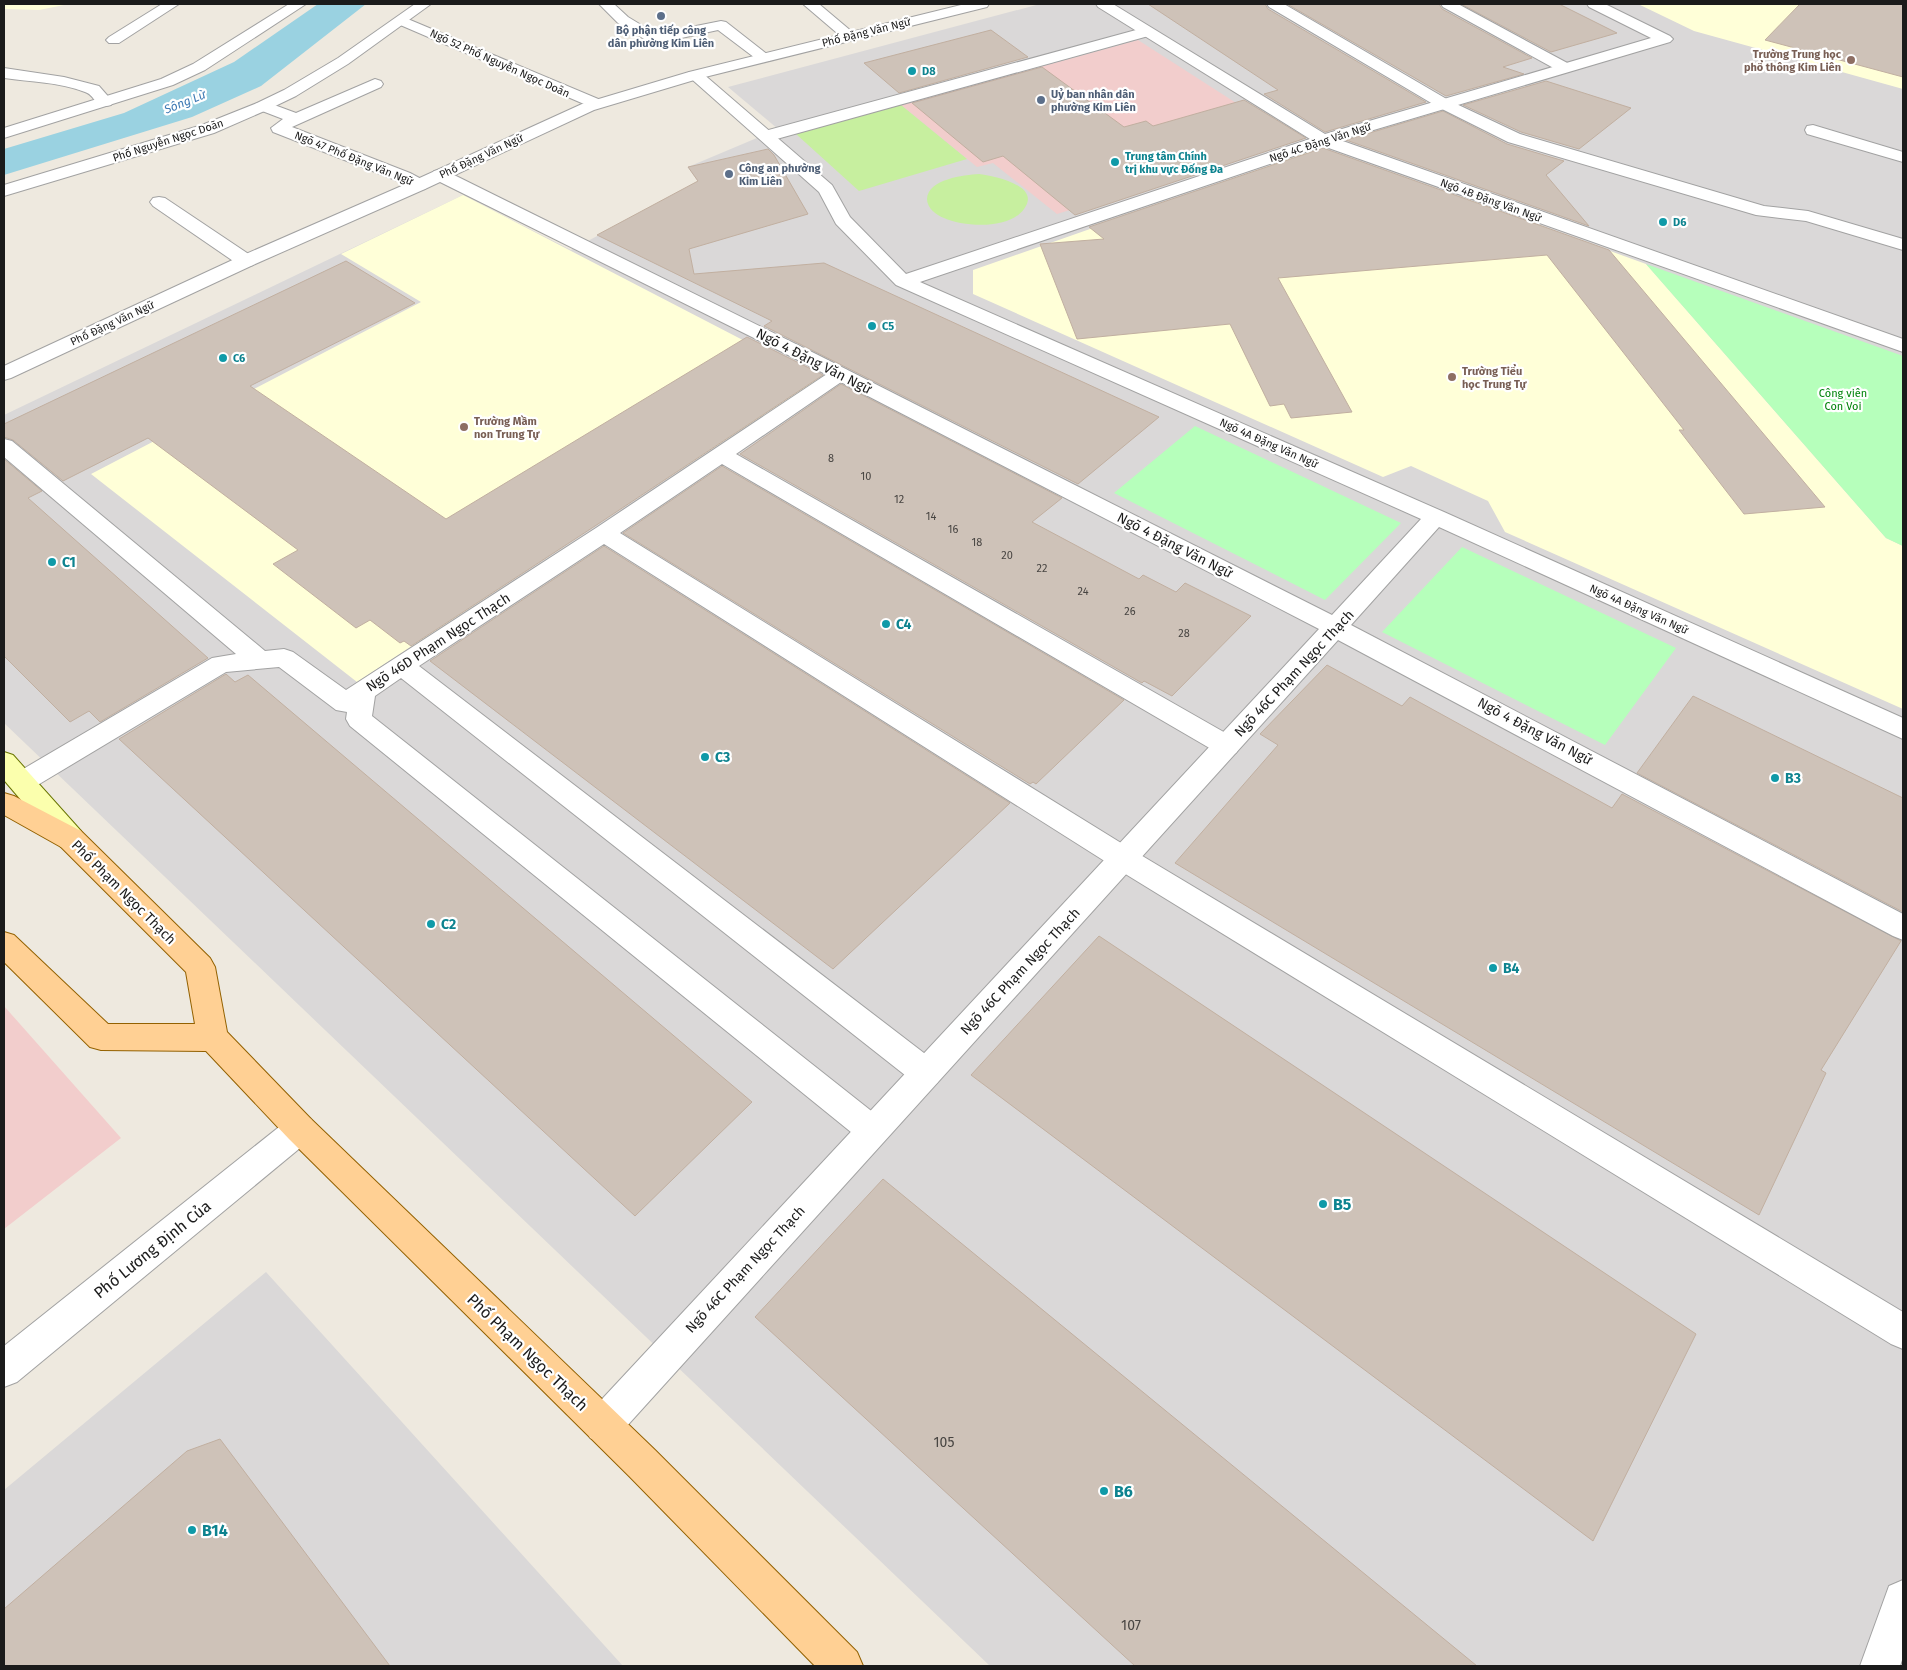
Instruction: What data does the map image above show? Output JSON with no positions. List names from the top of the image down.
{
  "streets": {
    "main road": ["Phố Phạm Ngọc Thạch"],
    "street": [
      "Phố Đặng Văn Ngữ",
      "Ngõ 52 Phố Nguyễn Ngọc Doãn",
      "Phố Nguyễn Ngọc Doãn",
      "Ngõ 4C Đặng Văn Ngữ",
      "Ngõ 47 Phố Đặng Văn Ngữ",
      "Ngõ 4B Đặng Văn Ngữ",
      "Ngõ 4 Đặng Văn Ngữ",
      "Ngõ 4A Đặng Văn Ngữ",
      "Ngõ 46D Phạm Ngọc Thạch",
      "Ngõ 46C Phạm Ngọc Thạch",
      "Phố Lương Định Của"
    ]
  },
  "crossings": [
    ["Phố Đặng Văn Ngữ", "Ngõ 52 Phố Nguyễn Ngọc Doãn"],
    ["Phố Đặng Văn Ngữ", "Ngõ 47 Phố Đặng Văn Ngữ"],
    ["Phố Đặng Văn Ngữ", "Ngõ 4 Đặng Văn Ngữ"],
    ["Phố Đặng Văn Ngữ", "Ngõ 4A Đặng Văn Ngữ"],
    ["Ngõ 52 Phố Nguyễn Ngọc Doãn", "Phố Nguyễn Ngọc Doãn"],
    ["Ngõ 4C Đặng Văn Ngữ", "Ngõ 4B Đặng Văn Ngữ"],
    ["Ngõ 4C Đặng Văn Ngữ", "Ngõ 4A Đặng Văn Ngữ"],
    ["Ngõ 4 Đặng Văn Ngữ", "Ngõ 46D Phạm Ngọc Thạch"],
    ["Ngõ 4 Đặng Văn Ngữ", "Ngõ 46C Phạm Ngọc Thạch"],
    ["Ngõ 4A Đặng Văn Ngữ", "Ngõ 46C Phạm Ngọc Thạch"],
    ["Ngõ 46D Phạm Ngọc Thạch", "Phố Phạm Ngọc Thạch"],
    ["Ngõ 46C Phạm Ngọc Thạch", "Phố Phạm Ngọc Thạch"],
    ["Phố Phạm Ngọc Thạch", "Phố Lương Định Của"]
  ],
  "water": ["Sông Lừ"],
  "parks": ["Công viên Con Voi"],
  "places": [
    "Bộ phận tiếp công dân phường Kim Liên",
    "Trường Trung học phổ thông Kim Liên",
    "D8",
    "Uỷ ban nhân dân phường Kim Liên",
    "Trung tâm Chính trị khu vực Đống Đa",
    "Công an phường Kim Liên",
    "D6",
    "C5",
    "C6",
    "Trường Tiểu học Trung Tự",
    "Trường Mầm non Trung Tự",
    "C1",
    "C4",
    "C3",
    "B3",
    "C2",
    "B4",
    "B5",
    "B6",
    "B14"
  ],
  "house_numbers": [
    "8",
    "10",
    "12",
    "14",
    "16",
    "18",
    "20",
    "22",
    "24",
    "26",
    "28",
    "105",
    "107"
  ]
}
